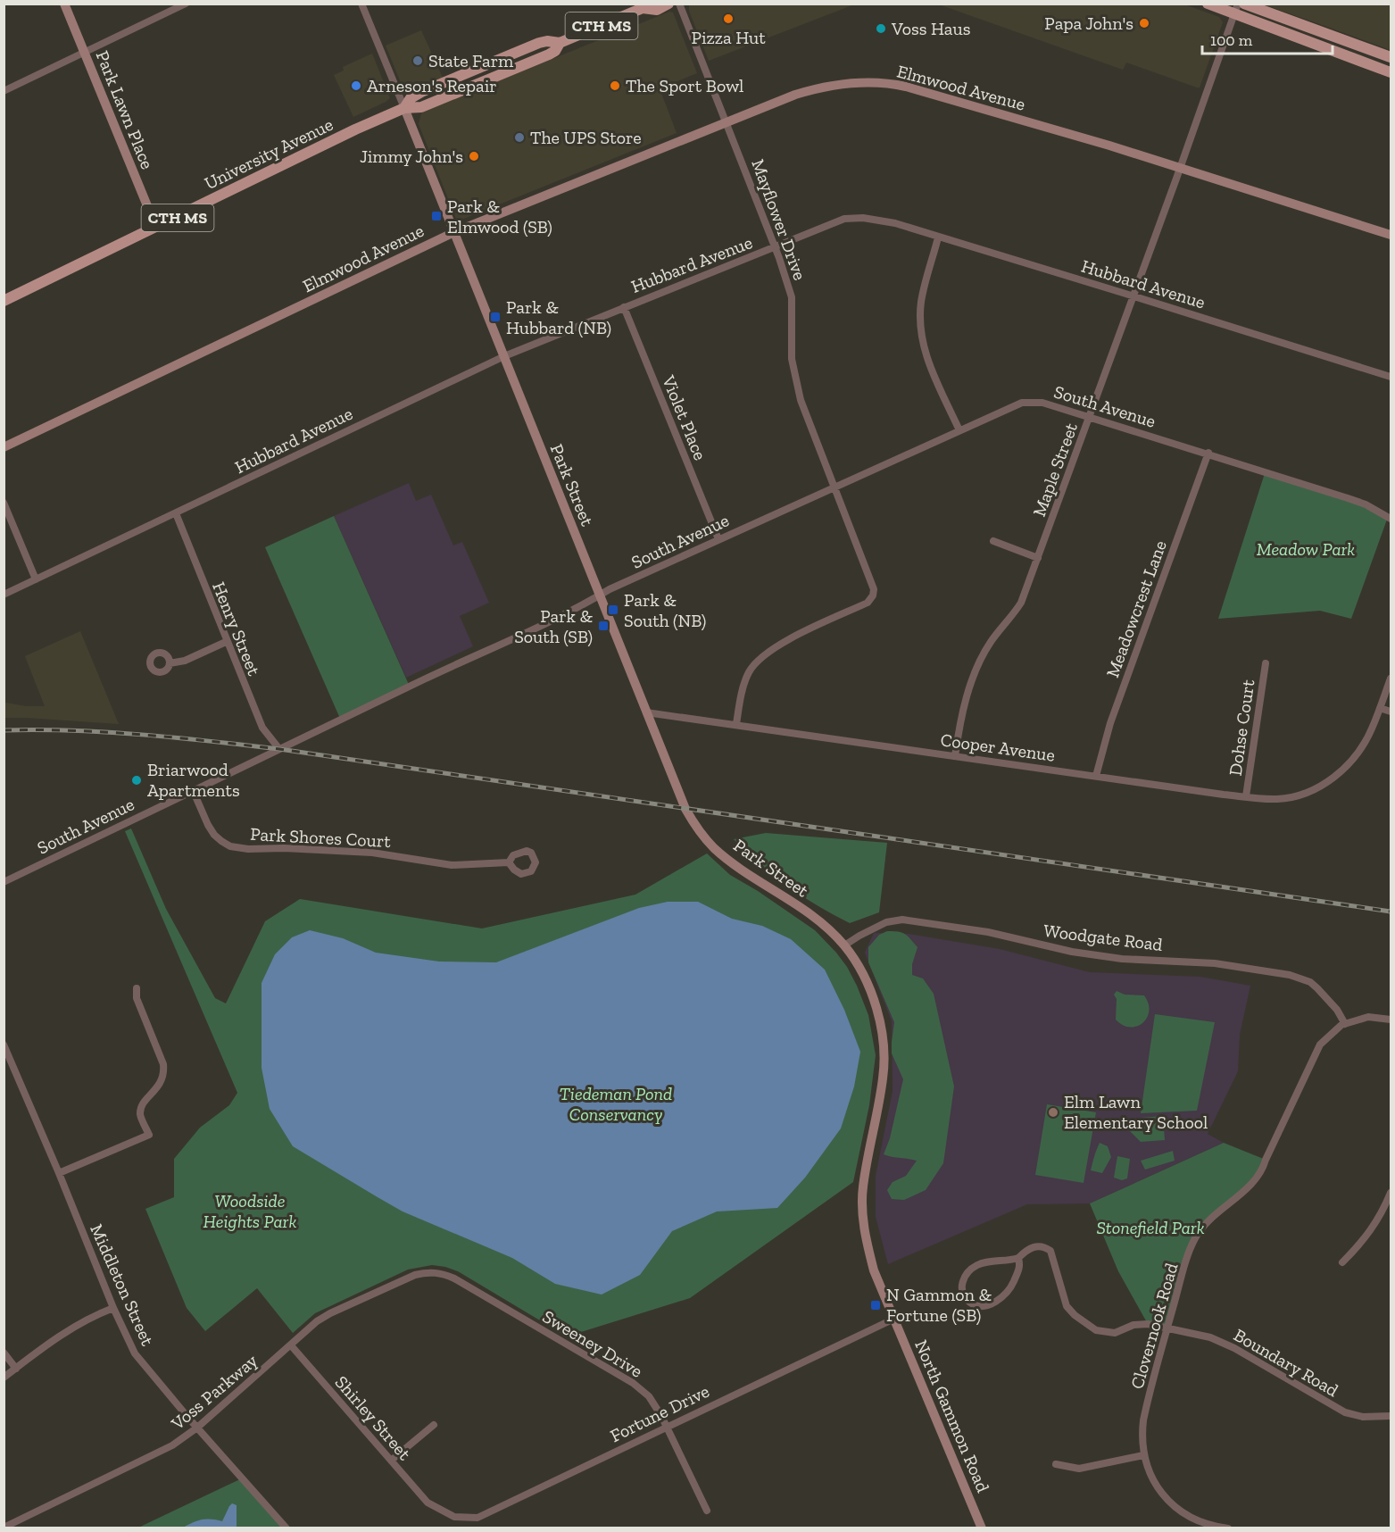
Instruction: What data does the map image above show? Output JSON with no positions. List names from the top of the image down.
{
  "streets": {
    "main road": ["CTH MS", "University Avenue"],
    "street": [
      "Elmwood Avenue",
      "Park Lawn Place",
      "Mayflower Drive",
      "Hubbard Avenue",
      "South Avenue",
      "Violet Place",
      "Maple Street",
      "Park Street",
      "Meadowcrest Lane",
      "Henry Street",
      "Dohse Court",
      "Cooper Avenue",
      "Park Shores Court",
      "Woodgate Road",
      "Middleton Street",
      "Clovernook Road",
      "Sweeney Drive",
      "Boundary Road",
      "Voss Parkway",
      "Fortune Drive",
      "North Gammon Road",
      "Shirley Street"
    ]
  },
  "crossings": [
    ["Elmwood Avenue", "Mayflower Drive"],
    ["Elmwood Avenue", "Maple Street"],
    ["Elmwood Avenue", "Park Street"],
    ["Park Lawn Place", "University Avenue"],
    ["University Avenue", "Park Street"],
    ["Mayflower Drive", "Hubbard Avenue"],
    ["Mayflower Drive", "South Avenue"],
    ["Mayflower Drive", "Cooper Avenue"],
    ["Hubbard Avenue", "Violet Place"],
    ["Hubbard Avenue", "Maple Street"],
    ["Hubbard Avenue", "Park Street"],
    ["Hubbard Avenue", "Henry Street"],
    ["South Avenue", "Violet Place"],
    ["South Avenue", "Maple Street"],
    ["South Avenue", "Park Street"],
    ["South Avenue", "Meadowcrest Lane"],
    ["South Avenue", "Henry Street"],
    ["South Avenue", "Park Shores Court"],
    ["Maple Street", "Cooper Avenue"],
    ["Park Street", "Cooper Avenue"],
    ["Park Street", "North Gammon Road"],
    ["Meadowcrest Lane", "Cooper Avenue"],
    ["Dohse Court", "Cooper Avenue"],
    ["Woodgate Road", "Clovernook Road"],
    ["Woodgate Road", "North Gammon Road"],
    ["Middleton Street", "Voss Parkway"],
    ["Clovernook Road", "Boundary Road"],
    ["Sweeney Drive", "Voss Parkway"],
    ["Sweeney Drive", "Fortune Drive"],
    ["Voss Parkway", "Shirley Street"],
    ["Fortune Drive", "North Gammon Road"],
    ["Fortune Drive", "Shirley Street"]
  ],
  "parks": [
    "Meadow Park",
    "Tiedeman Pond Conservancy",
    "Woodside Heights Park",
    "Stonefield Park"
  ],
  "places": {
    "other": [
      "Pizza Hut",
      "Papa John's",
      "Voss Haus",
      "State Farm",
      "Arneson's Repair",
      "The Sport Bowl",
      "The UPS Store",
      "Jimmy John's",
      "Briarwood Apartments",
      "Elm Lawn Elementary School"
    ],
    "transit": [
      "Park & Elmwood (SB)",
      "Park & Hubbard (NB)",
      "Park & South (NB)",
      "Park & South (SB)",
      "N Gammon & Fortune (SB)"
    ]
  },
  "scale_bar": "100 m"
}
